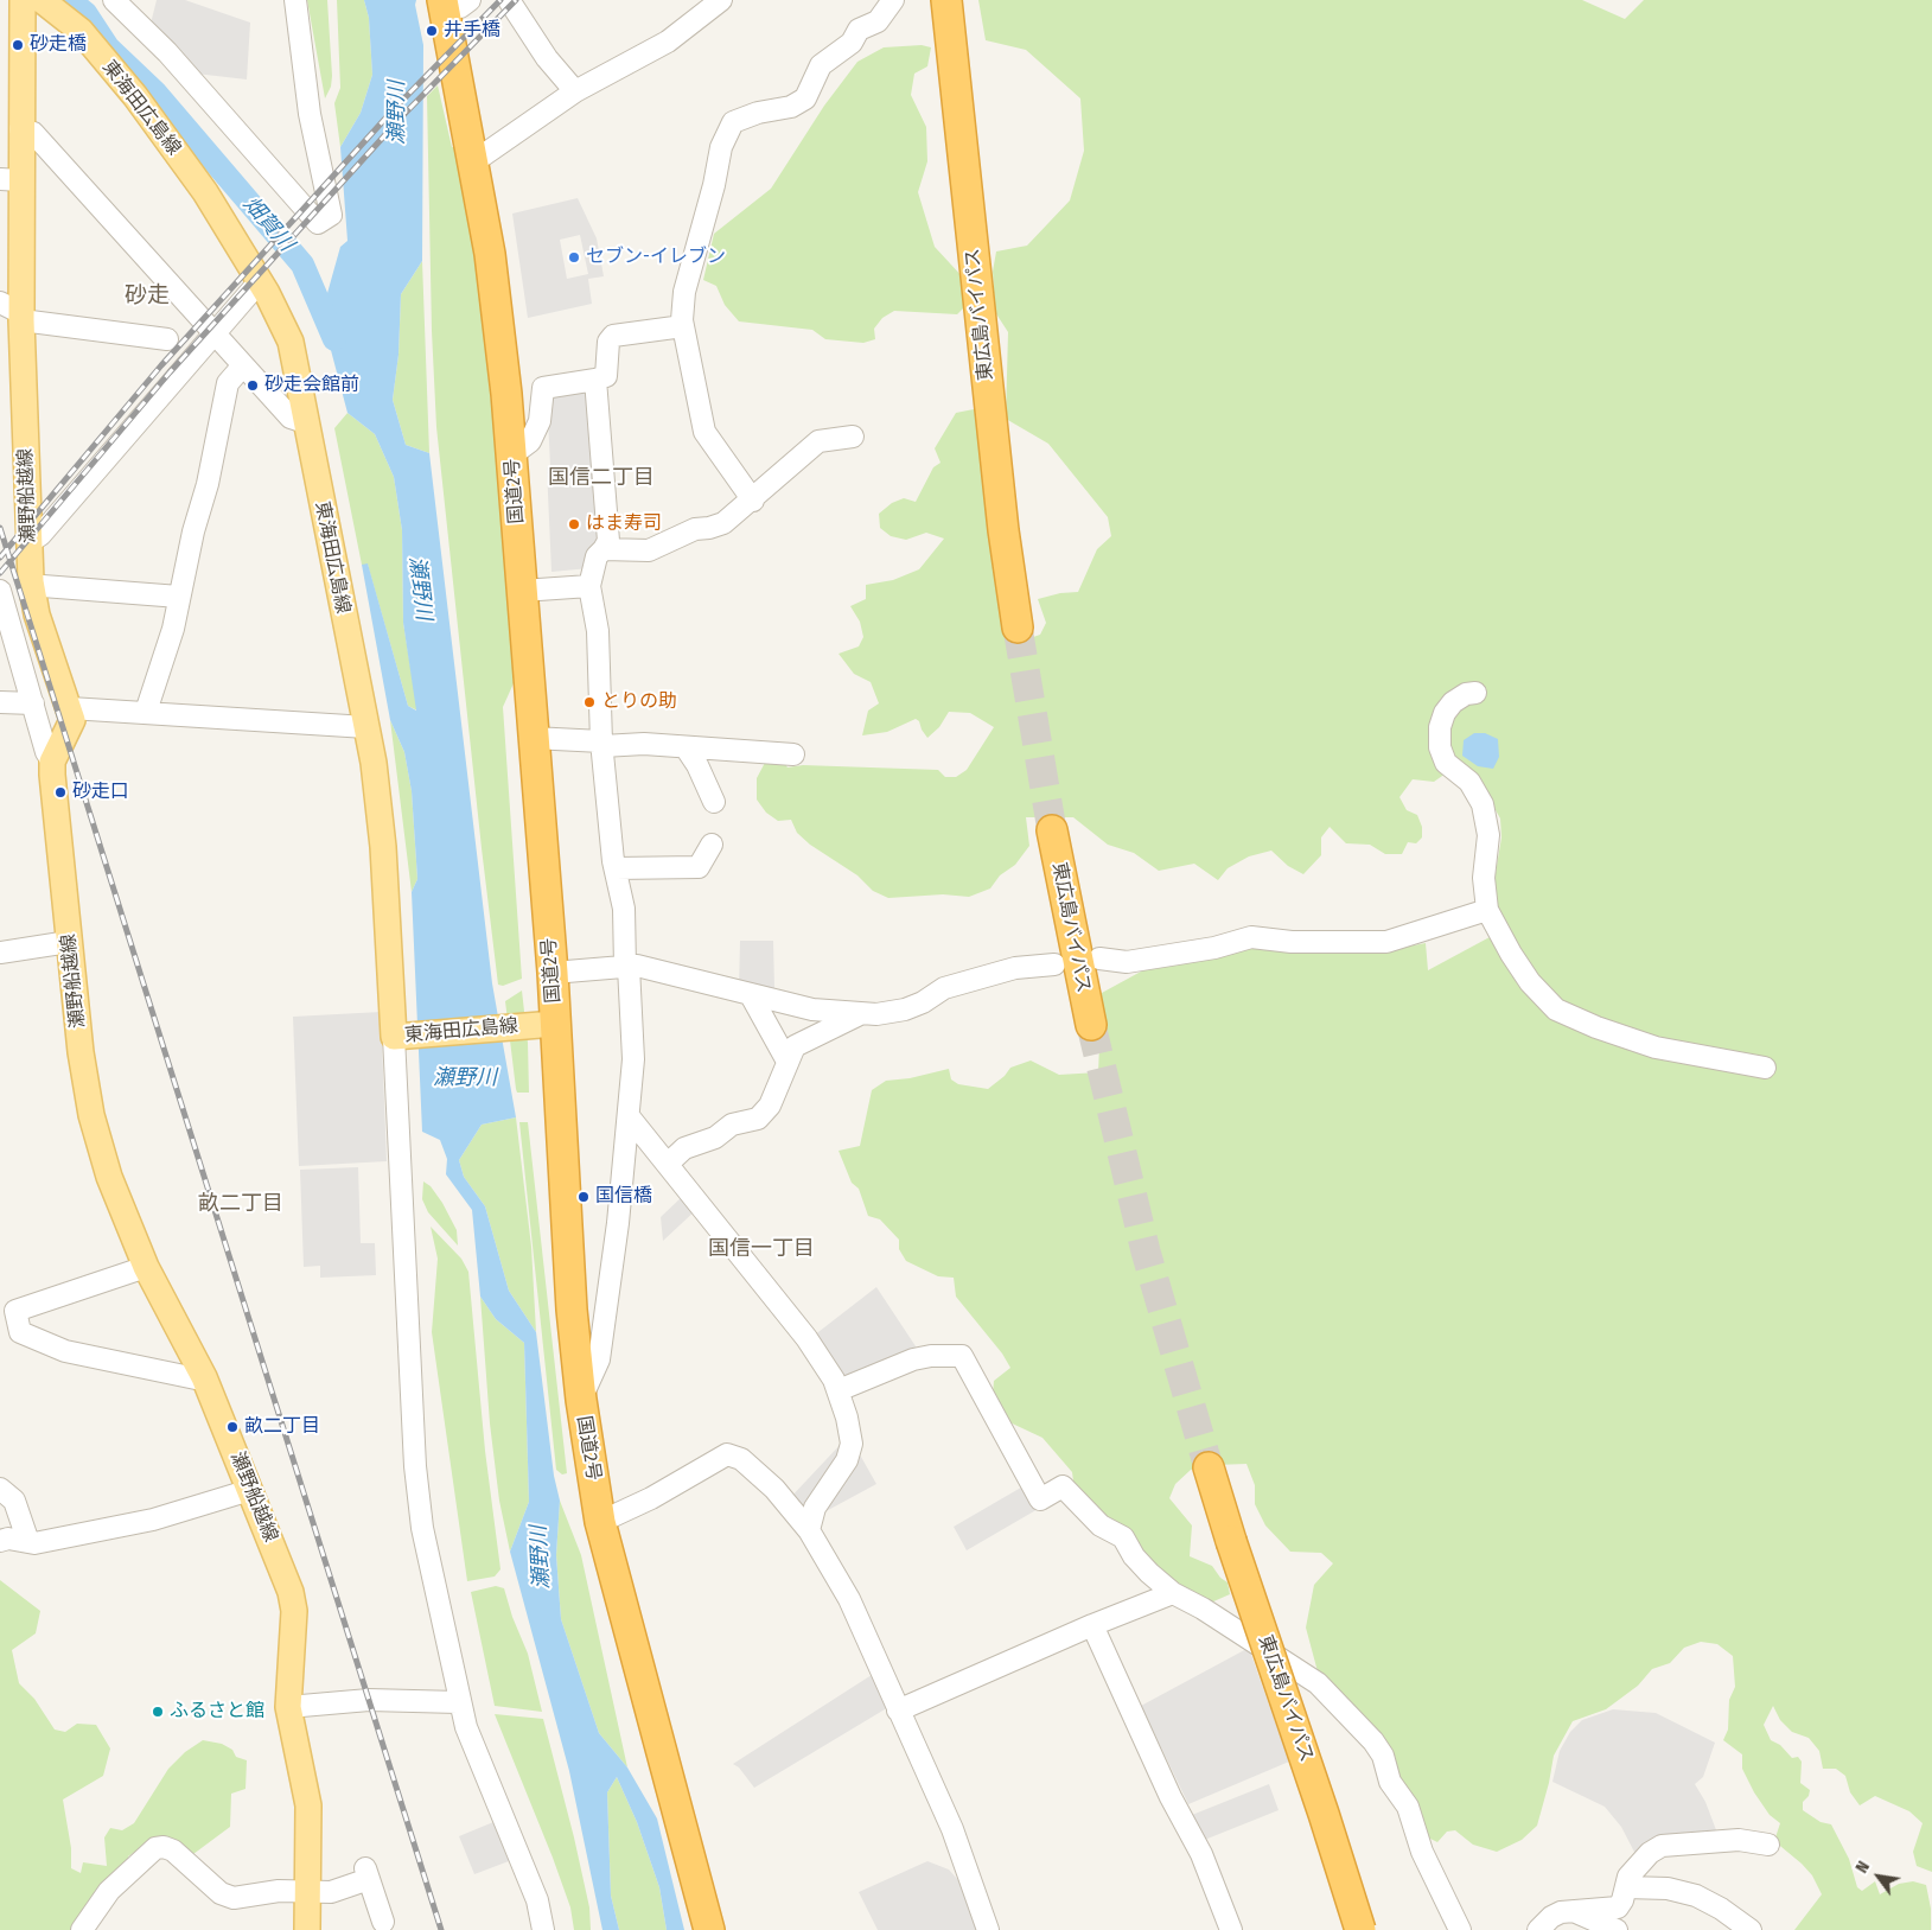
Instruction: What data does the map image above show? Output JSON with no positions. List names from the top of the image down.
{
  "streets": {
    "highway": ["東広島バイパス", "国道2号"],
    "main road": ["東海田広島線", "瀬野船越線"]
  },
  "crossings": [
    ["東海田広島線", "国道2号"]
  ],
  "districts": [
    "砂走",
    "国信二丁目",
    "畝二丁目",
    "国信一丁目"
  ],
  "water": ["瀬野川", "畑賀川"],
  "places": [
    "井手橋",
    "砂走橋",
    "セブン-イレブン",
    "砂走会館前",
    "はま寿司",
    "とりの助",
    "砂走口",
    "国信橋",
    "畝二丁目",
    "ふるさと館"
  ],
  "north": "top left"
}
